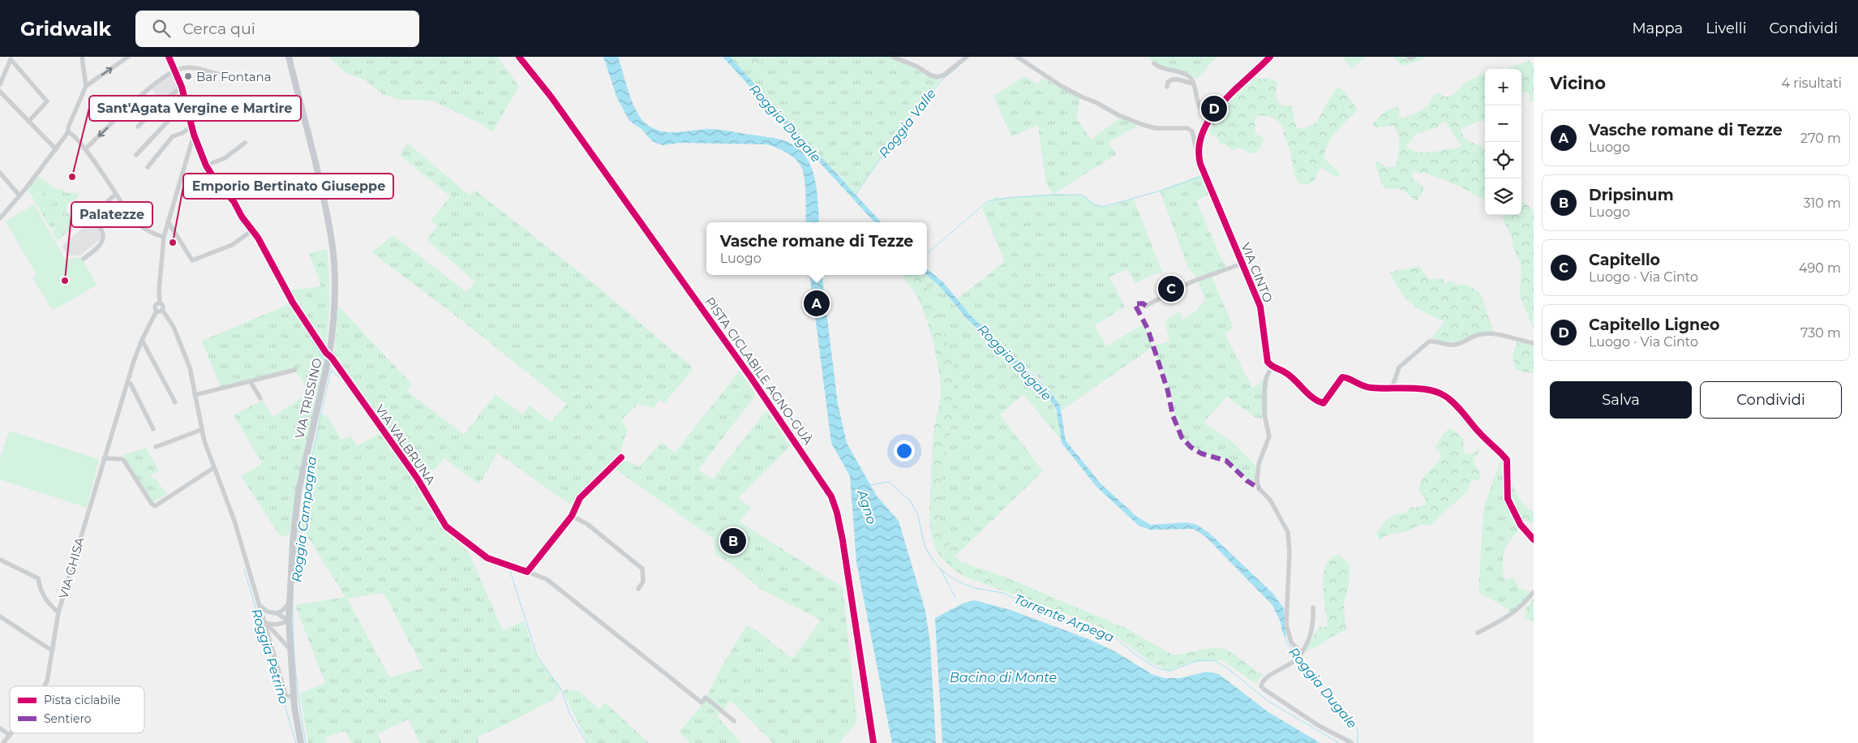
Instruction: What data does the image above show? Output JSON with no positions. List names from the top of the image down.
{
  "streets": {
    "main road": ["VIA TRISSINO"],
    "street": ["VIA CINTO", "VIA VALBRUNA", "VIA GHISA"],
    "cycle path": ["PISTA CICLABILE AGNO-GUÀ"]
  },
  "crossings": [
    ["VIA TRISSINO", "VIA VALBRUNA"]
  ],
  "water": [
    "Roggia Dugale",
    "Roggia Valle",
    "Agno",
    "Roggia Campagna",
    "Torrente Arpega",
    "Roggia Petrino",
    "Bacino di Monte"
  ],
  "places": [
    "Bar Fontana",
    "Sant'Agata Vergine e Martire",
    "Emporio Bertinato Giuseppe",
    "Palatezze"
  ],
  "legend": ["Pista ciclabile", "Sentiero"],
  "page": {
    "header": "Gridwalk",
    "search": "Cerca qui",
    "nav": ["Mappa", "Livelli", "Condividi"],
    "heading": ["Vicino", "4 risultati"],
    "map_buttons": ["+", "−"],
    "pins": [
      "D",
      "C",
      "A",
      "B"
    ],
    "list": [
      {
        "mark": "A",
        "name": "Vasche romane di Tezze",
        "note": "Luogo",
        "value": "270 m"
      },
      {
        "mark": "B",
        "name": "Dripsinum",
        "note": "Luogo",
        "value": "310 m"
      },
      {
        "mark": "C",
        "name": "Capitello",
        "note": "Luogo · Via Cinto",
        "value": "490 m"
      },
      {
        "mark": "D",
        "name": "Capitello Ligneo",
        "note": "Luogo · Via Cinto",
        "value": "730 m"
      }
    ],
    "popup": ["Vasche romane di Tezze", "Luogo"],
    "buttons": ["Salva", "Condividi"]
  }
}
